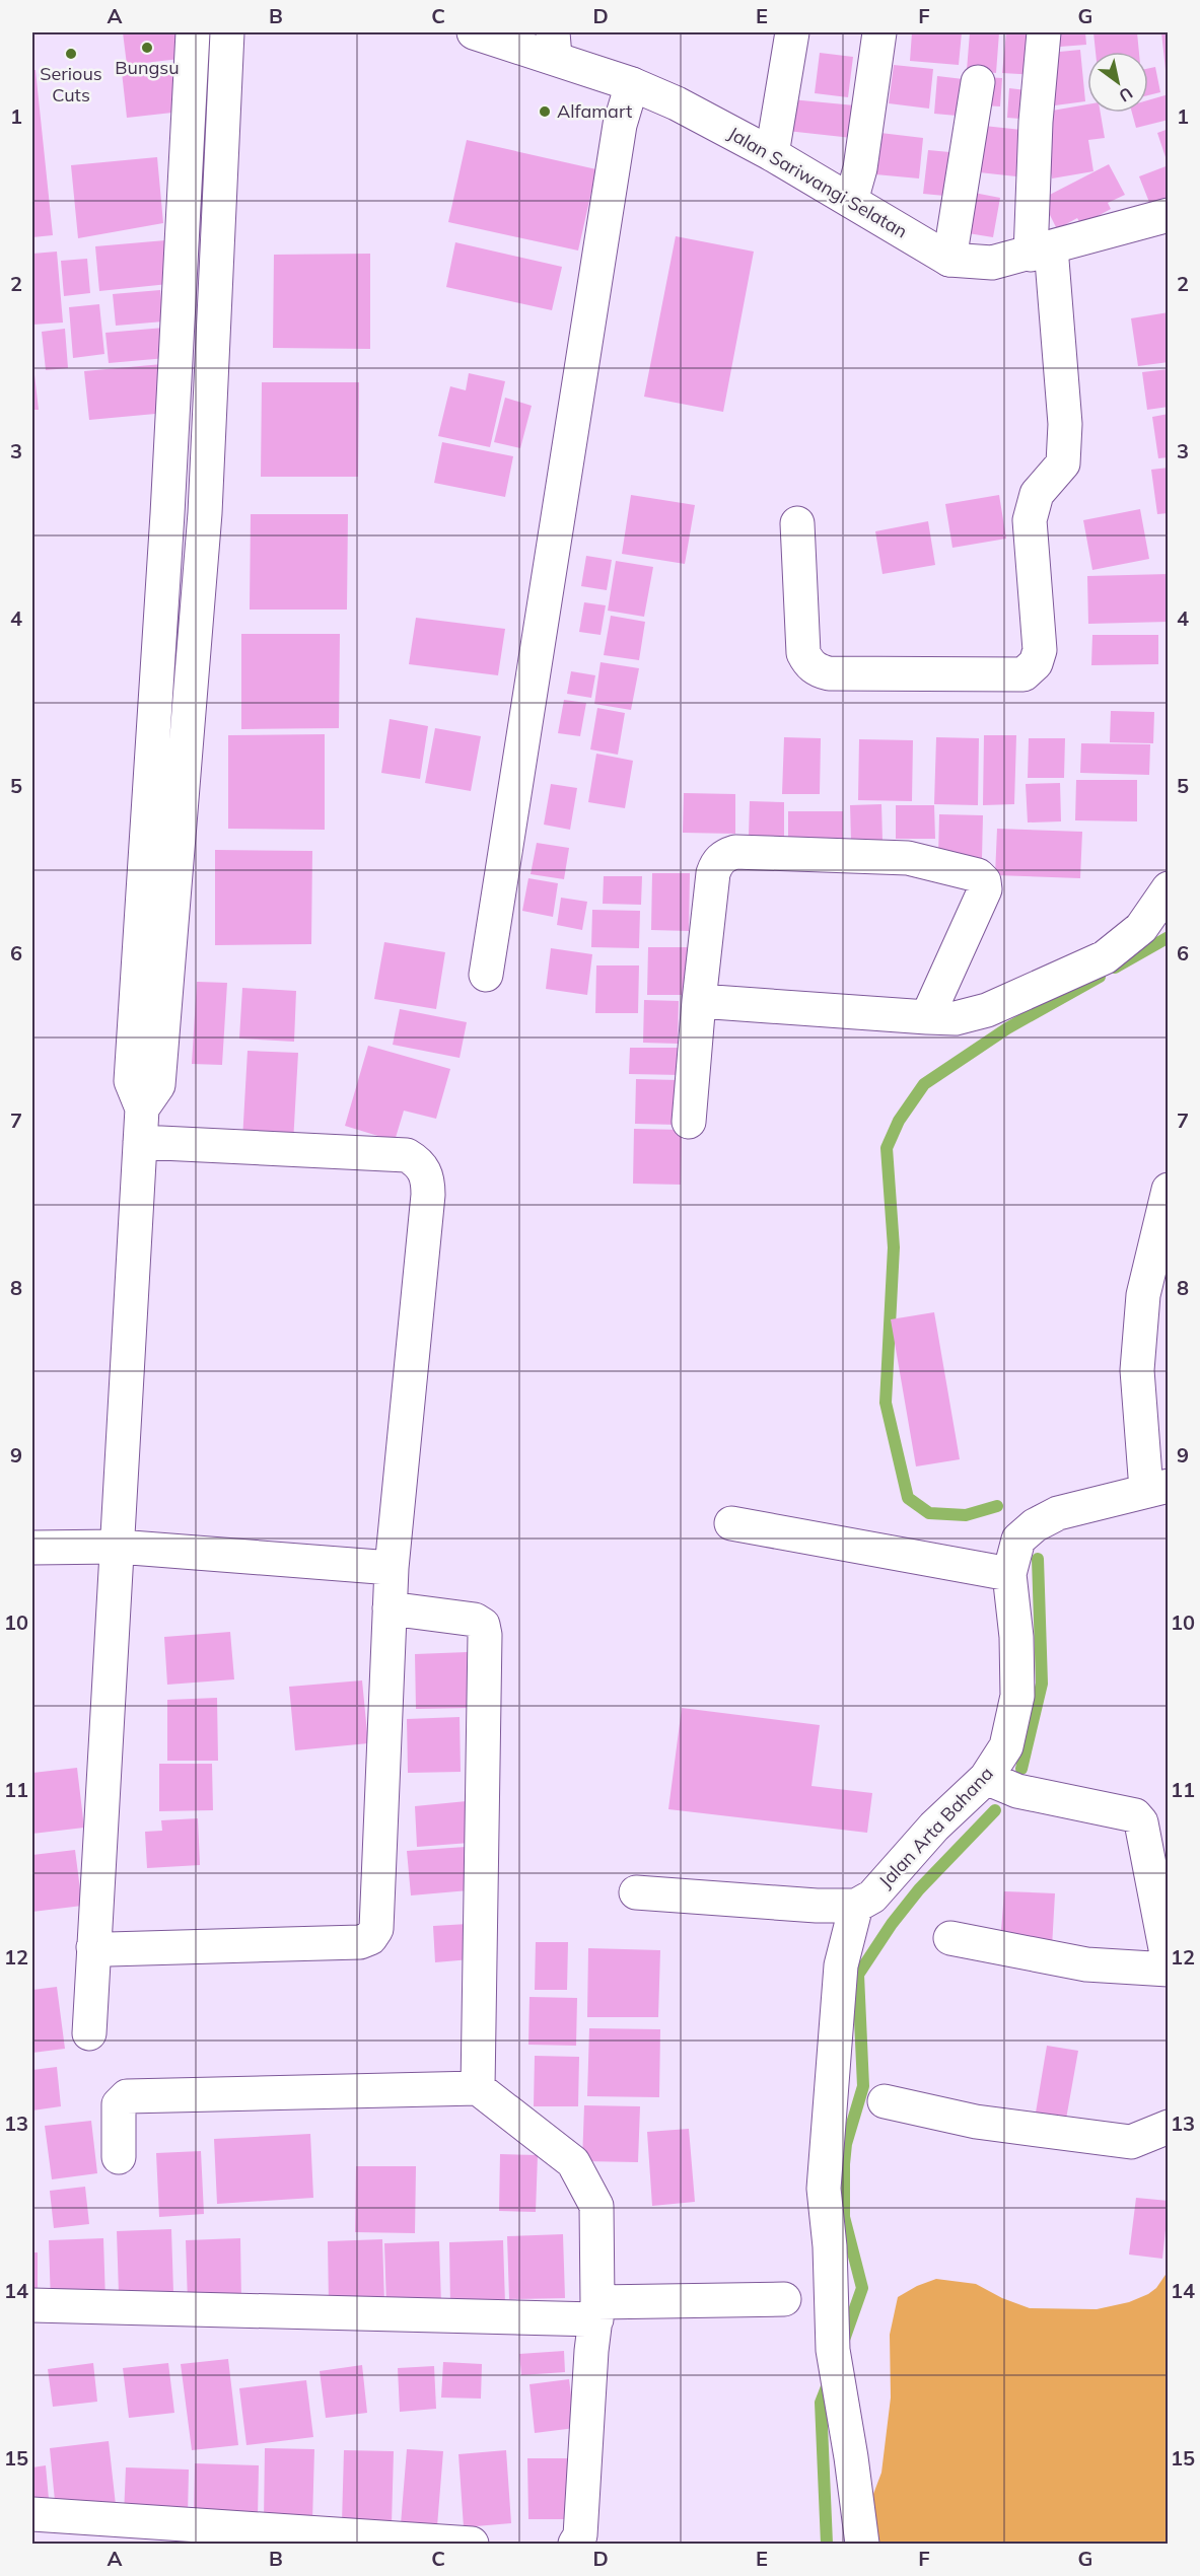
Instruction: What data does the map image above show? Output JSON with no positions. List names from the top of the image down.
{
  "streets": {
    "street": ["Jalan Sariwangi Selatan", "Jalan Arta Bahana"]
  },
  "places": ["Bungsu", "Serious Cuts", "Alfamart"],
  "north": "bottom right",
  "grid": {
    "columns": [
      "A",
      "B",
      "C",
      "D",
      "E",
      "F",
      "G"
    ],
    "rows": [
      "1",
      "2",
      "3",
      "4",
      "5",
      "6",
      "7",
      "8",
      "9",
      "10",
      "11",
      "12",
      "13",
      "14",
      "15"
    ]
  }
}
